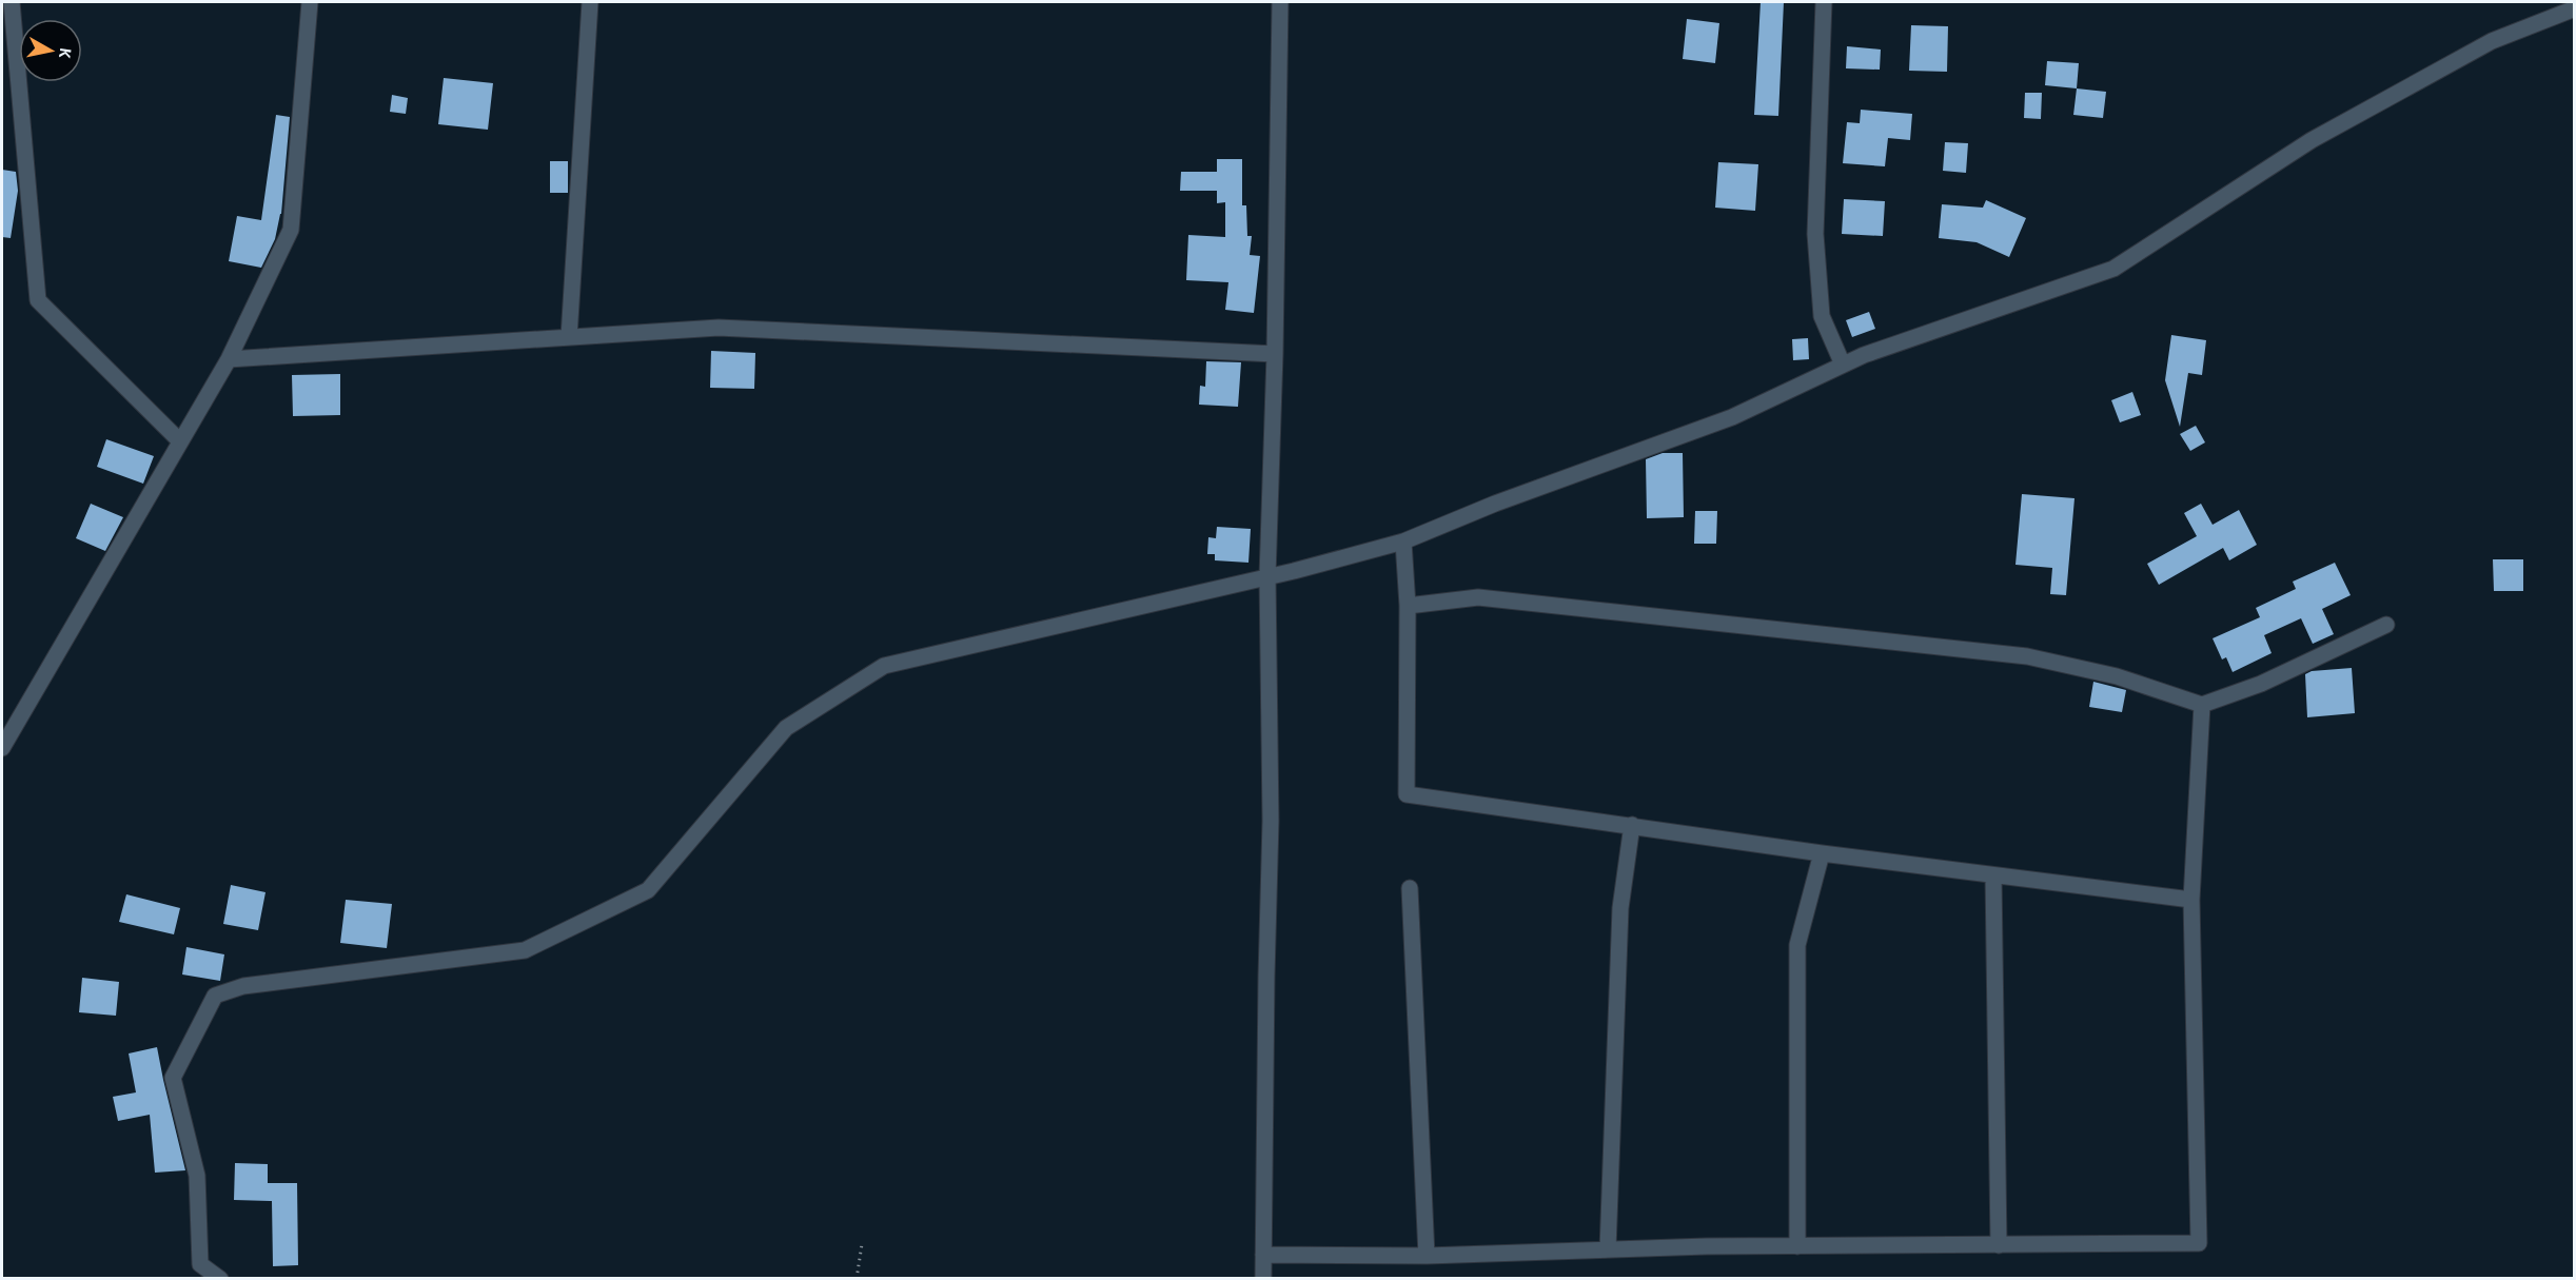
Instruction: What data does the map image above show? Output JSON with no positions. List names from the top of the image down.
{
  "north": "right"
}
